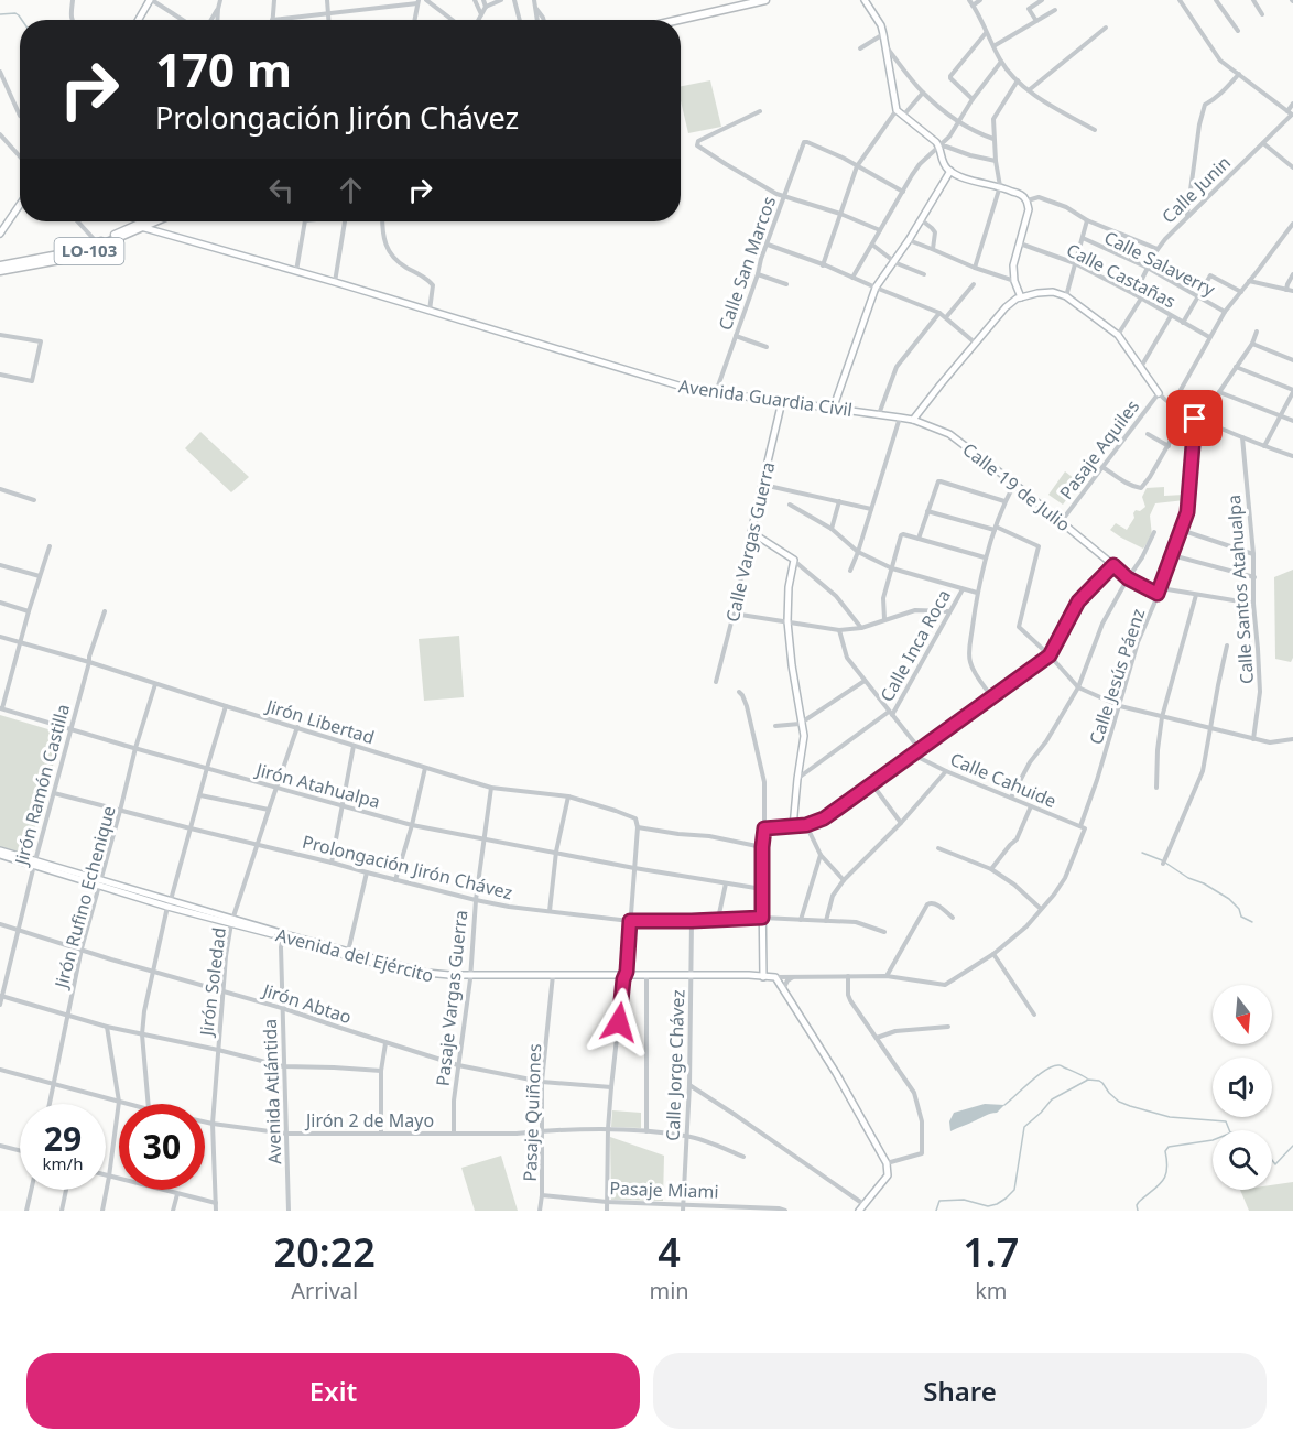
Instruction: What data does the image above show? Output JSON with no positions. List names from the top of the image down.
{
  "streets": {
    "main road": ["LO-103"],
    "street": [
      "Calle Junin",
      "Calle San Marcos",
      "Calle Salaverry",
      "Calle Castañas",
      "Avenida Guardia Civil",
      "Pasaje Aquiles",
      "Calle 19 de Julio",
      "Calle Vargas Guerra",
      "Calle Santos Atahualpa",
      "Calle Inca Roca",
      "Calle Jesús Páenz",
      "Jirón Libertad",
      "Calle Cahuide",
      "Jirón Ramón Castilla",
      "Jirón Atahualpa",
      "Prolongación Jirón Chávez",
      "Jirón Rufino Echenique",
      "Avenida del Ejército",
      "Jirón Soledad",
      "Pasaje Vargas Guerra",
      "Jirón Abtao",
      "Calle Jorge Chávez",
      "Avenida Atlántida",
      "Pasaje Quiñones",
      "Jirón 2 de Mayo",
      "Pasaje Miami"
    ]
  },
  "crossings": [
    ["Calle Junin", "Calle Salaverry"],
    ["Calle Junin", "Calle Castañas"],
    ["LO-103", "Avenida Guardia Civil"],
    ["Calle San Marcos", "Avenida Guardia Civil"],
    ["Avenida Guardia Civil", "Calle 19 de Julio"],
    ["Avenida Guardia Civil", "Calle Vargas Guerra"],
    ["Pasaje Aquiles", "Calle 19 de Julio"],
    ["Calle Jesús Páenz", "Calle Cahuide"],
    ["Calle Jesús Páenz", "Avenida del Ejército"],
    ["Jirón Libertad", "Jirón Ramón Castilla"],
    ["Jirón Libertad", "Jirón Rufino Echenique"],
    ["Jirón Libertad", "Jirón Soledad"],
    ["Jirón Libertad", "Pasaje Vargas Guerra"],
    ["Jirón Ramón Castilla", "Jirón Atahualpa"],
    ["Jirón Ramón Castilla", "Prolongación Jirón Chávez"],
    ["Jirón Ramón Castilla", "Avenida del Ejército"],
    ["Jirón Ramón Castilla", "Jirón Abtao"],
    ["Jirón Atahualpa", "Jirón Rufino Echenique"],
    ["Jirón Atahualpa", "Jirón Soledad"],
    ["Jirón Atahualpa", "Pasaje Vargas Guerra"],
    ["Prolongación Jirón Chávez", "Jirón Rufino Echenique"],
    ["Prolongación Jirón Chávez", "Jirón Soledad"],
    ["Prolongación Jirón Chávez", "Pasaje Vargas Guerra"],
    ["Prolongación Jirón Chávez", "Calle Jorge Chávez"],
    ["Jirón Rufino Echenique", "Avenida del Ejército"],
    ["Jirón Rufino Echenique", "Jirón Abtao"],
    ["Jirón Rufino Echenique", "Jirón 2 de Mayo"],
    ["Avenida del Ejército", "Jirón Soledad"],
    ["Avenida del Ejército", "Pasaje Vargas Guerra"],
    ["Avenida del Ejército", "Calle Jorge Chávez"],
    ["Avenida del Ejército", "Avenida Atlántida"],
    ["Avenida del Ejército", "Pasaje Quiñones"],
    ["Jirón Soledad", "Jirón Abtao"],
    ["Jirón Soledad", "Jirón 2 de Mayo"],
    ["Pasaje Vargas Guerra", "Jirón Abtao"],
    ["Pasaje Vargas Guerra", "Jirón 2 de Mayo"],
    ["Jirón Abtao", "Avenida Atlántida"],
    ["Jirón Abtao", "Pasaje Quiñones"],
    ["Calle Jorge Chávez", "Jirón 2 de Mayo"],
    ["Calle Jorge Chávez", "Pasaje Miami"],
    ["Avenida Atlántida", "Jirón 2 de Mayo"],
    ["Pasaje Quiñones", "Jirón 2 de Mayo"],
    ["Pasaje Quiñones", "Pasaje Miami"]
  ],
  "north": "bottom",
  "page": {
    "turn": ["170 m", "Prolongación Jirón Chávez"],
    "speed": "29 km/h",
    "limit": "30",
    "eta": [
      "20:22",
      "Arrival",
      "4",
      "min",
      "1.7",
      "km"
    ],
    "buttons": ["Exit", "Share"]
  }
}
